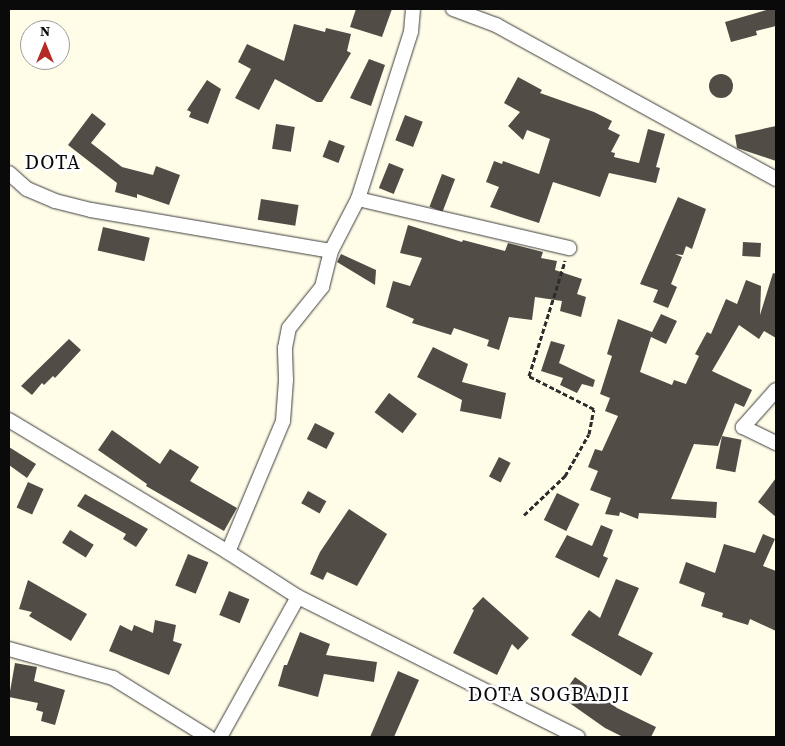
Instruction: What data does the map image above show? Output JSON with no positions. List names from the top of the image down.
{
  "districts": ["DOTA", "DOTA SOGBADJI"],
  "north": "top"
}
